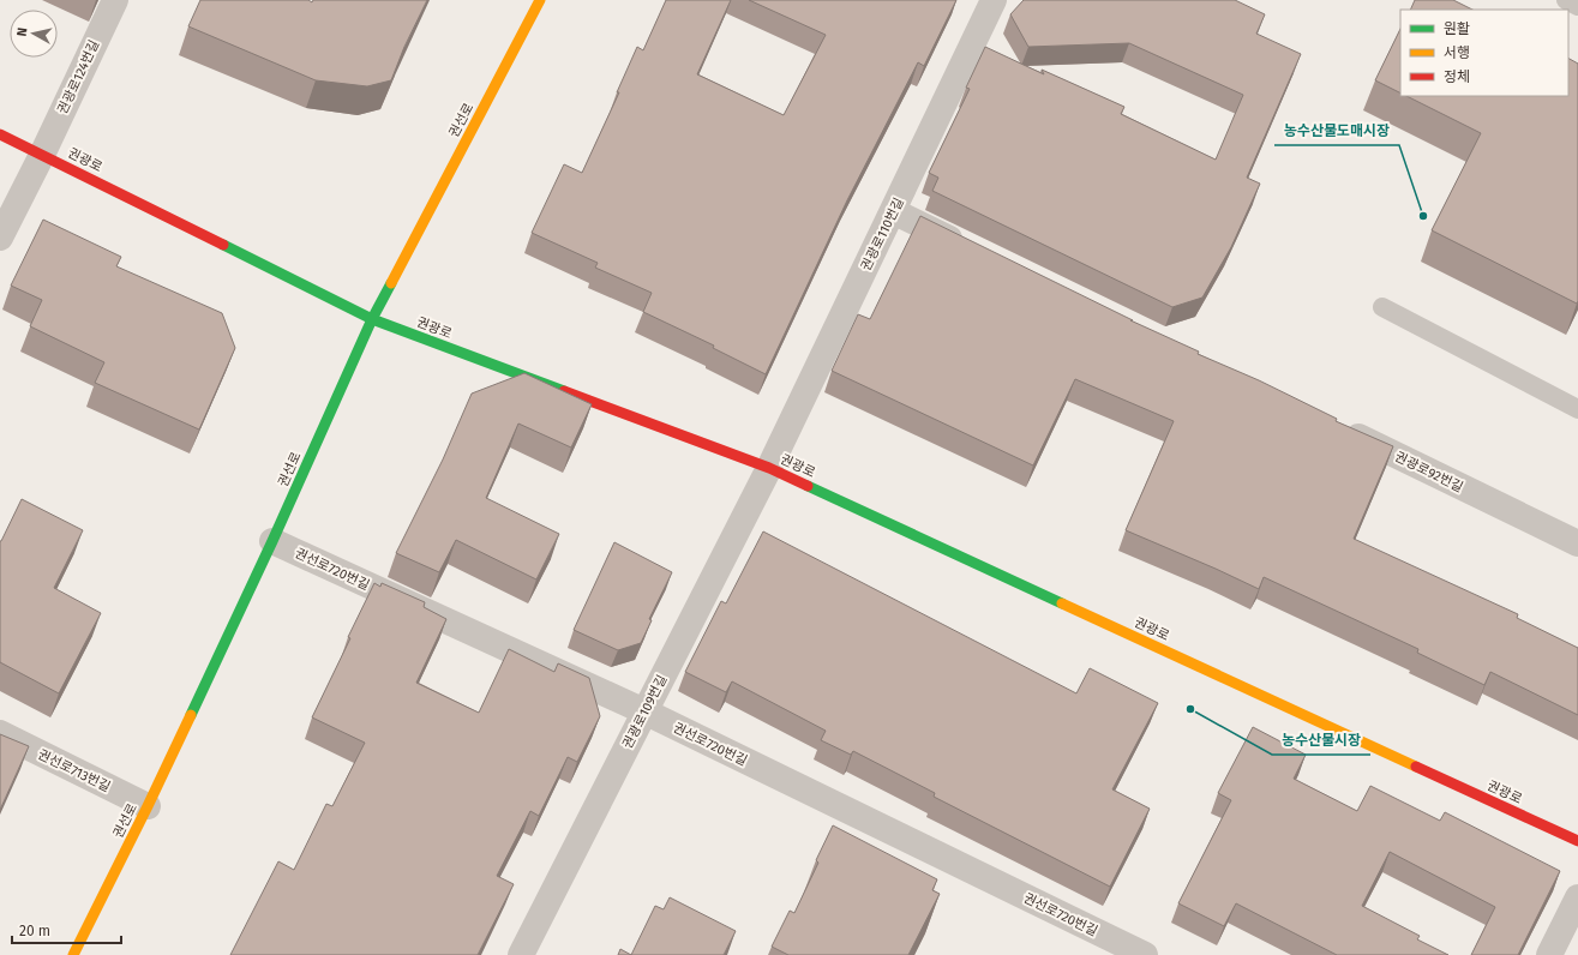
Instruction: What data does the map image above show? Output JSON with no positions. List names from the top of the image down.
{
  "streets": {
    "street": [
      "권광로124번길",
      "권선로",
      "권광로",
      "권광로110번길",
      "권광로92번길",
      "권선로720번길",
      "권광로109번길",
      "권선로713번길"
    ]
  },
  "crossings": [
    ["권광로124번길", "권광로"],
    ["권선로", "권광로"],
    ["권선로", "권선로720번길"],
    ["권선로", "권선로713번길"],
    ["권광로", "권광로110번길"],
    ["권광로", "권광로109번길"],
    ["권광로110번길", "권광로109번길"],
    ["권선로720번길", "권광로109번길"]
  ],
  "places": ["농수산물도매시장", "농수산물시장"],
  "legend": ["원활", "서행", "정체"],
  "scale_bar": "20 m",
  "north": "left"
}
